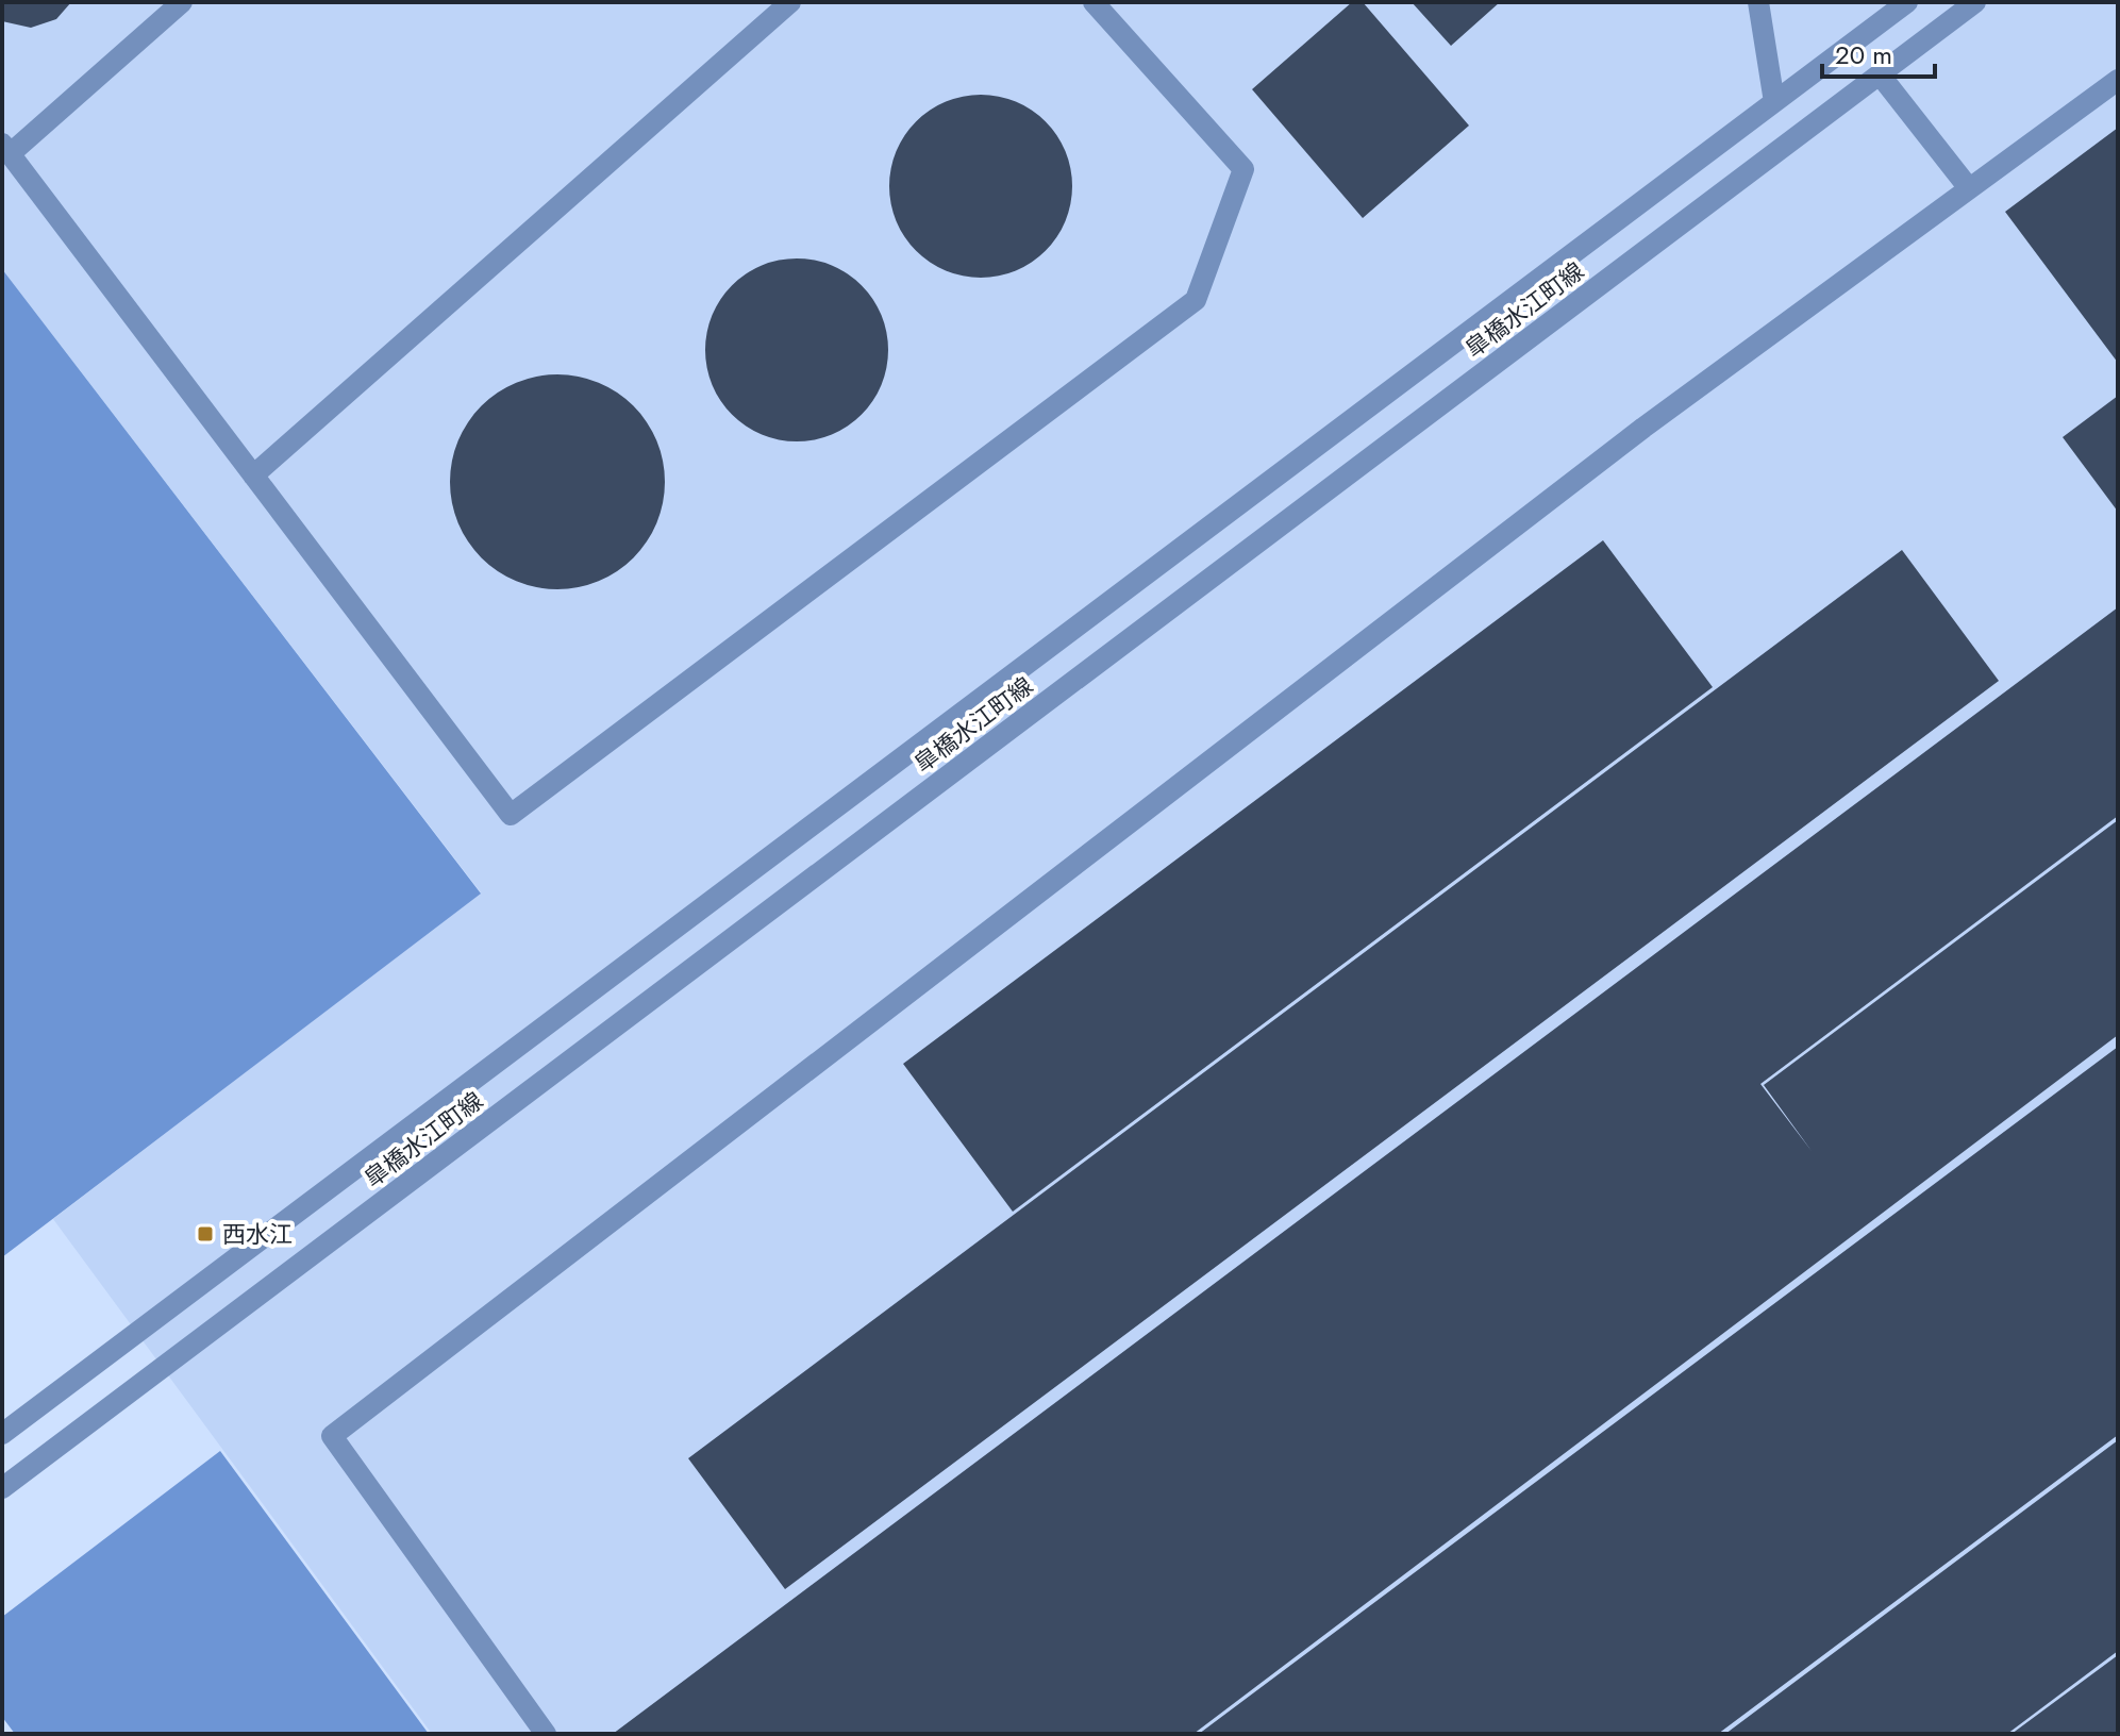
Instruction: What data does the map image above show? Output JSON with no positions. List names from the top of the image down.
{
  "streets": {
    "street": ["皐橋水江町線"]
  },
  "places": {
    "transit": ["西水江"]
  },
  "scale_bar": "20 m"
}
